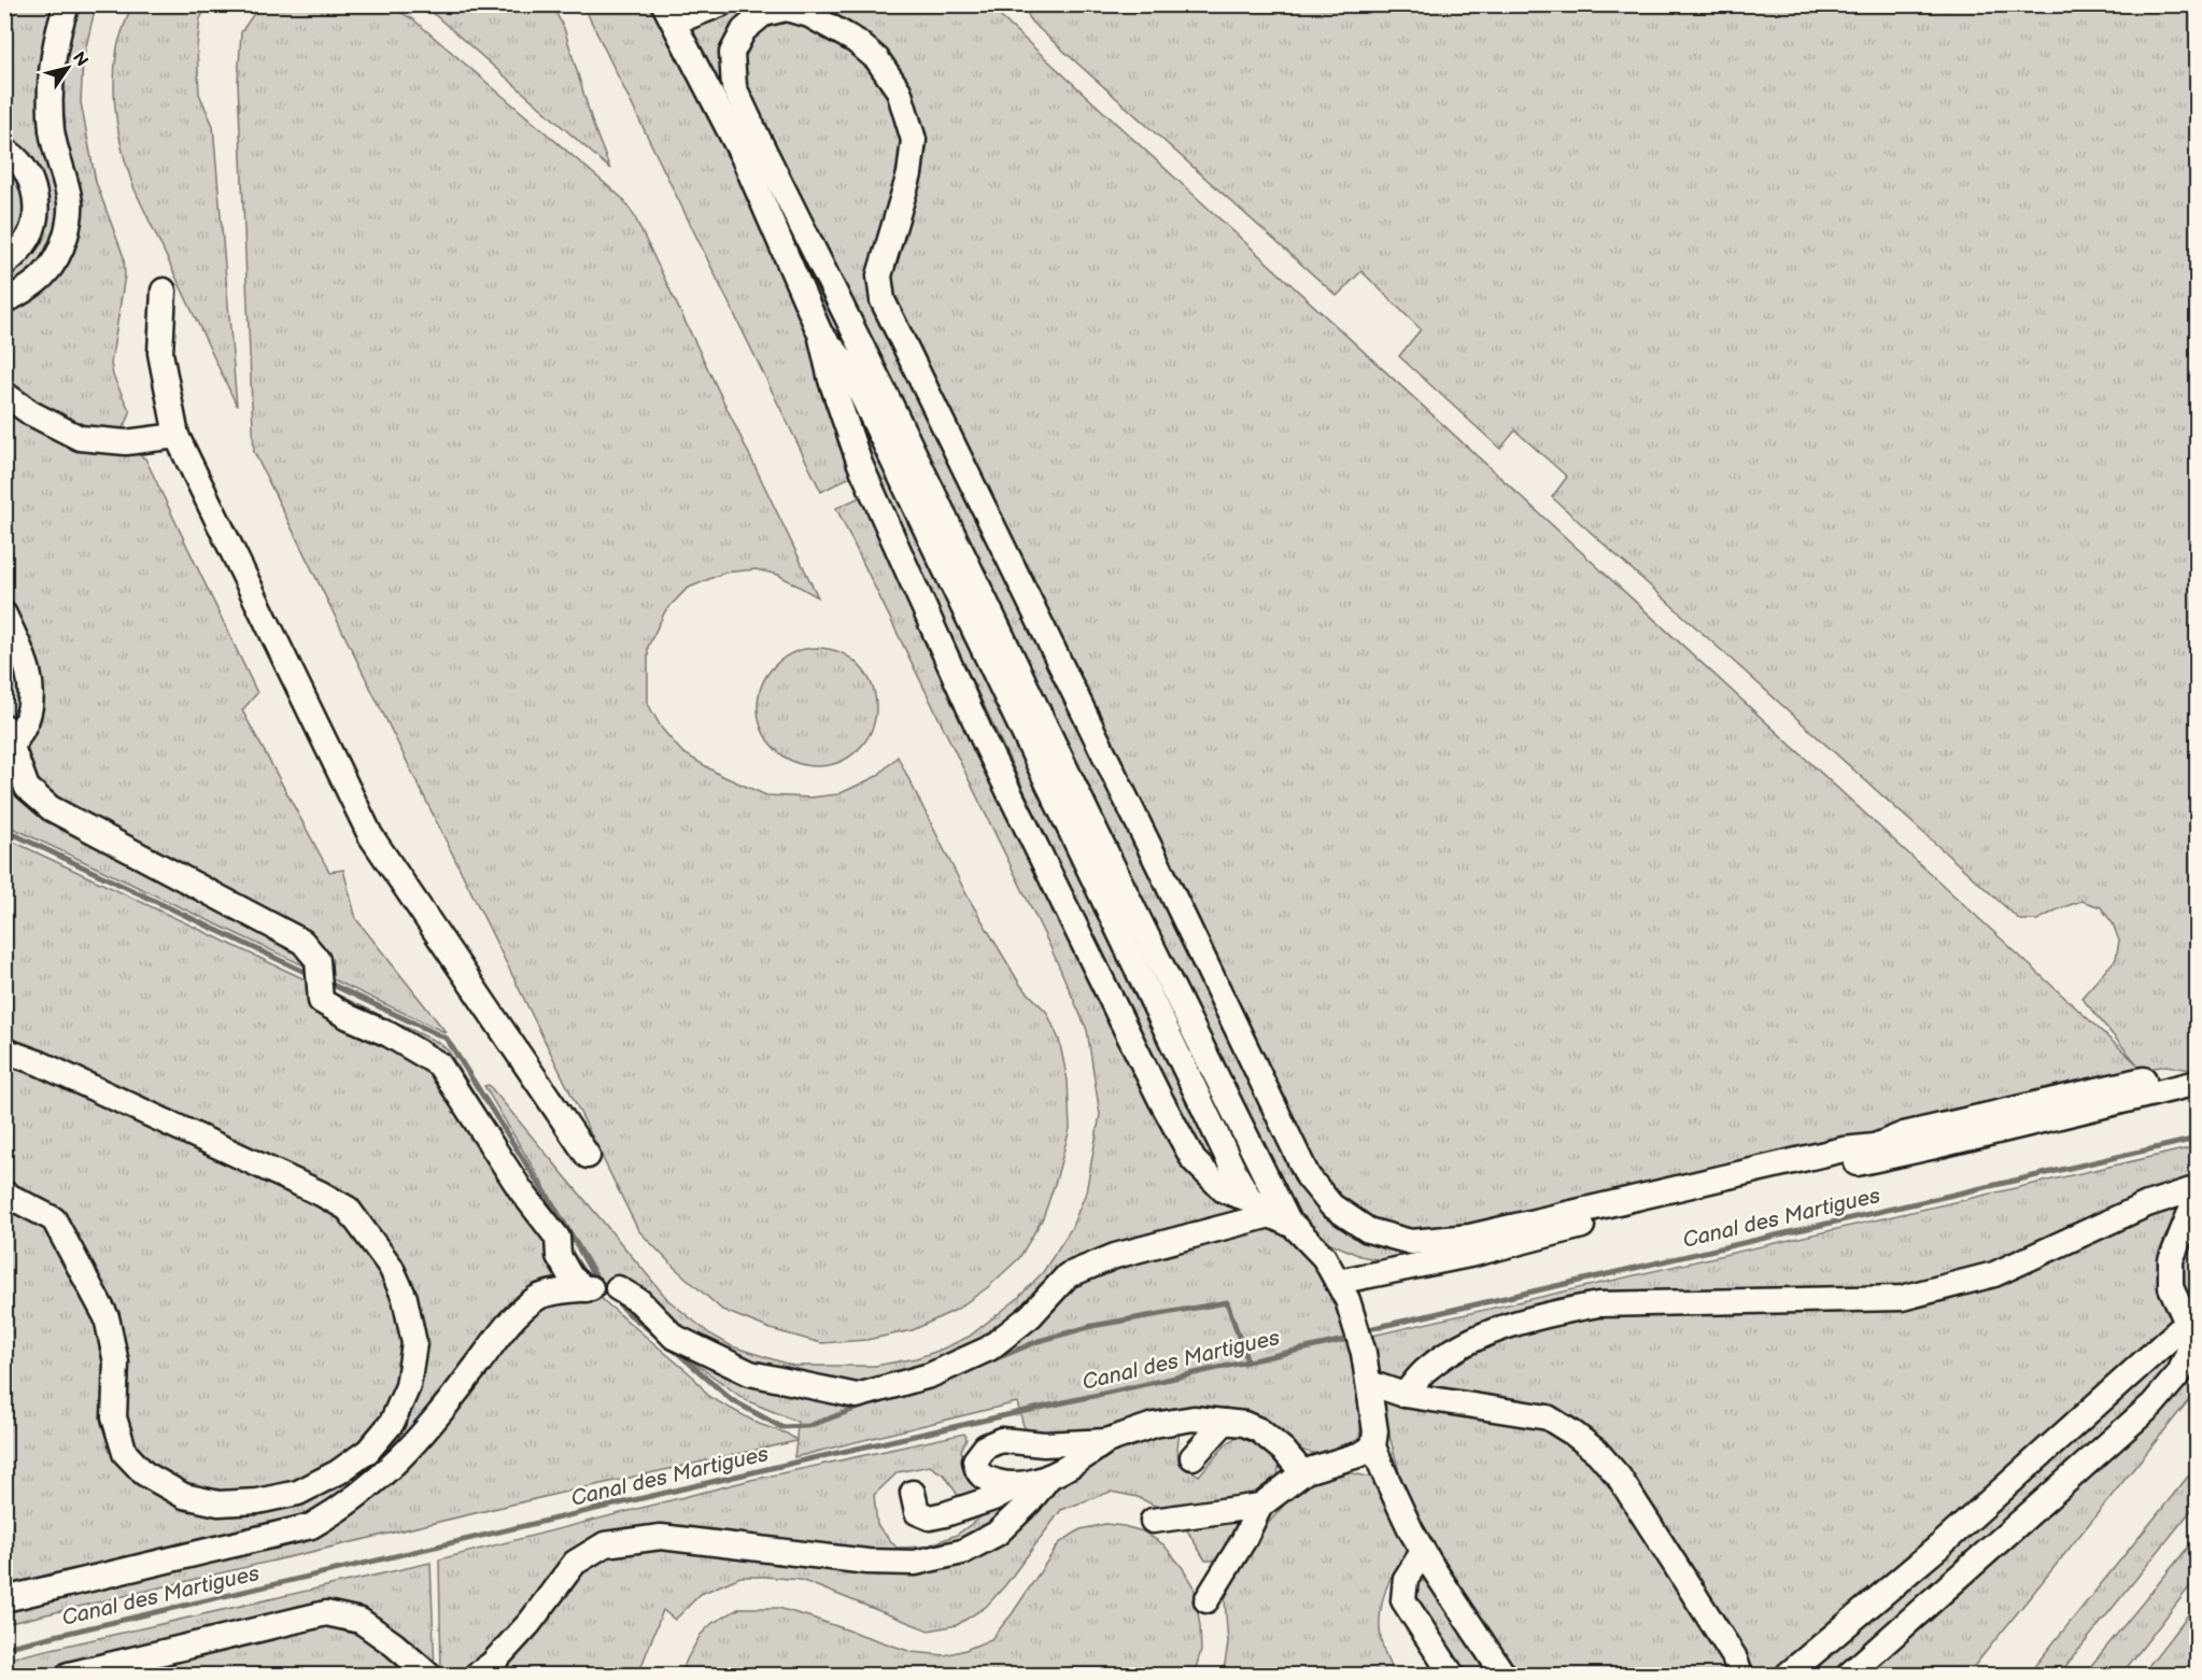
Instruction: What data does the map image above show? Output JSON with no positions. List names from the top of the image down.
{
  "water": ["Canal des Martigues"],
  "north": "top right"
}
